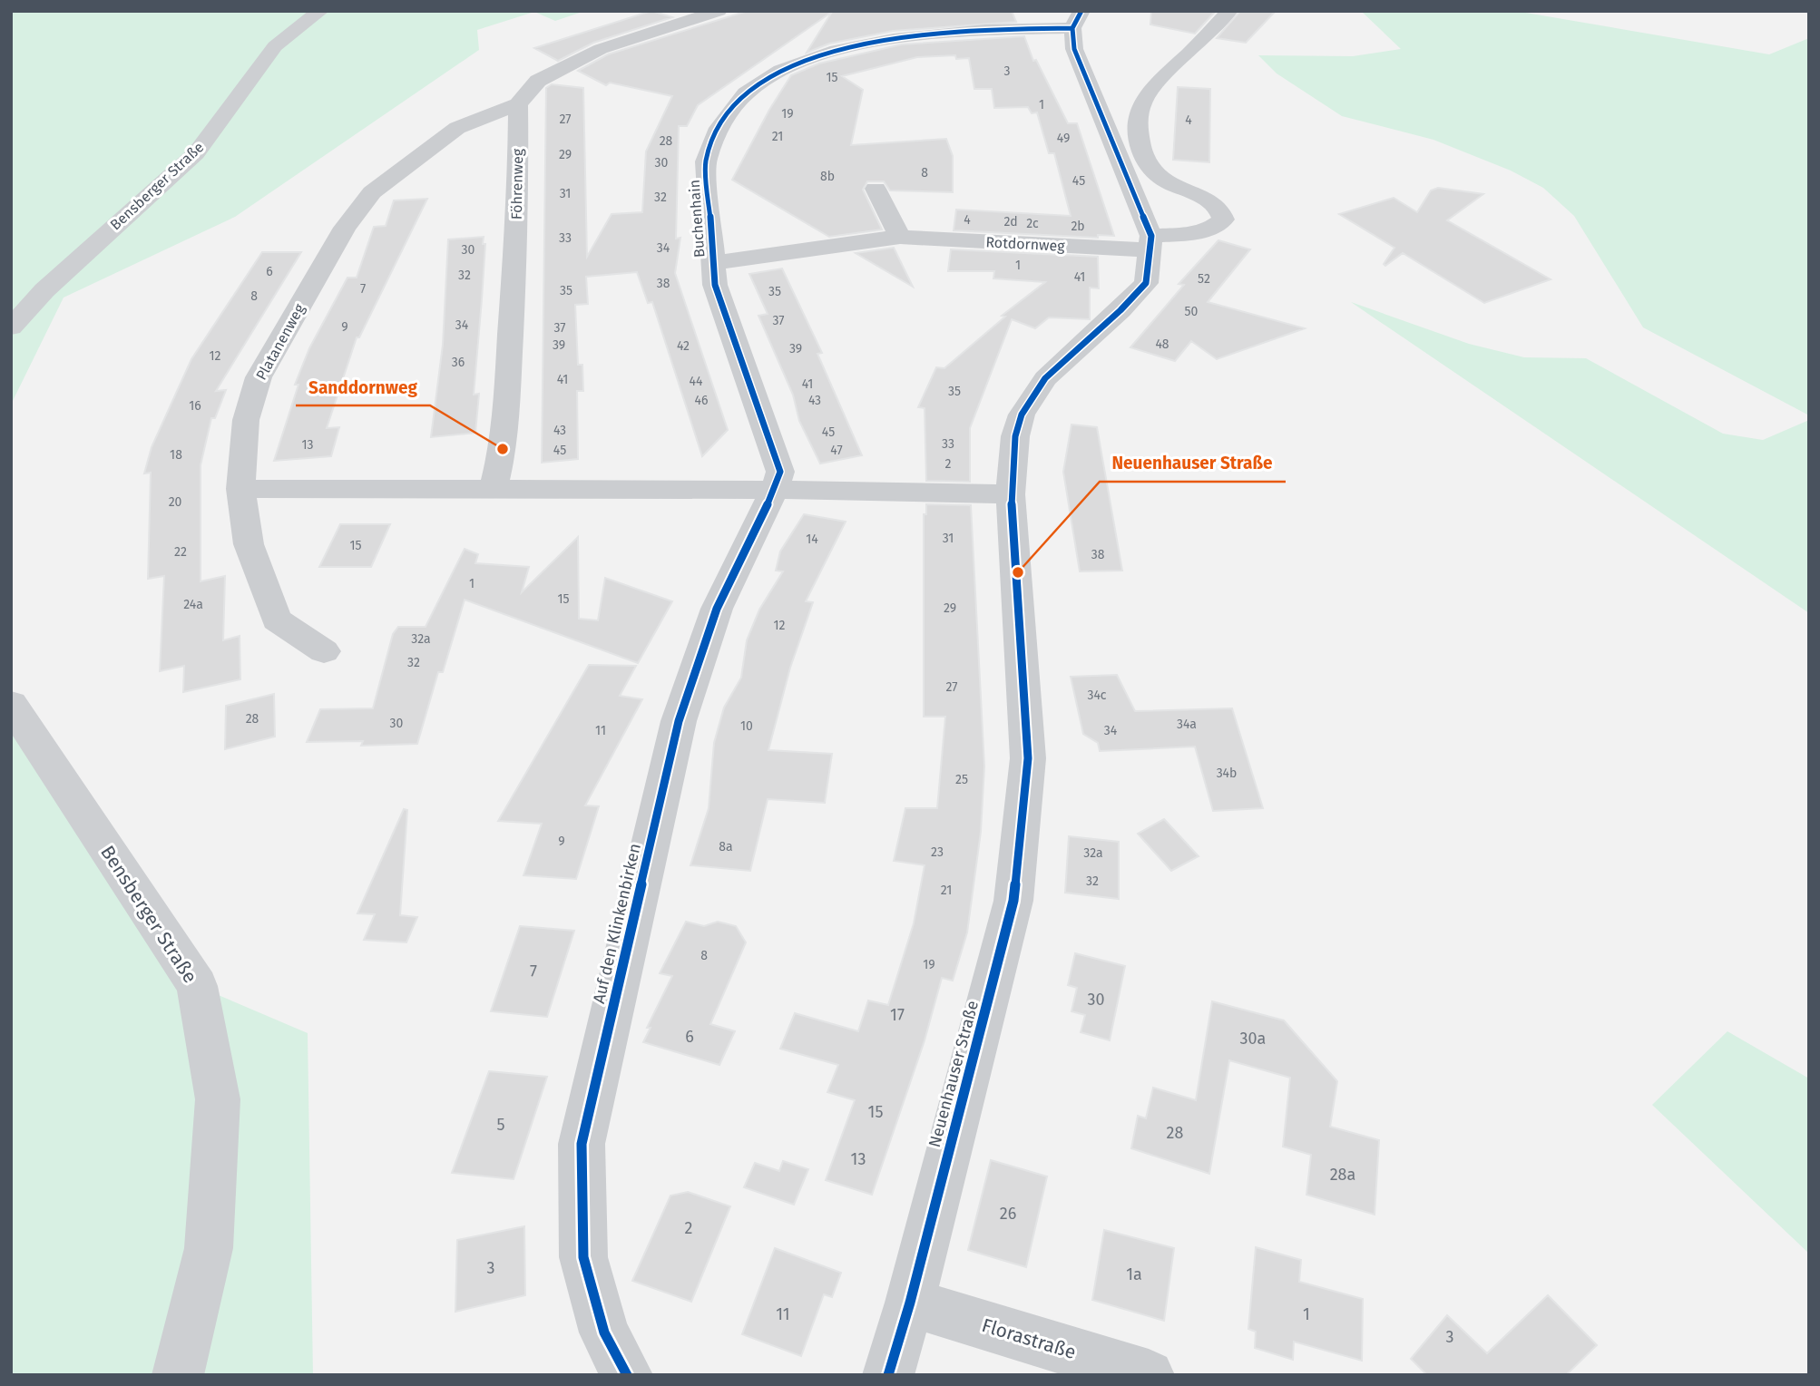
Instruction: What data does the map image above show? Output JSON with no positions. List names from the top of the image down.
{
  "streets": {
    "main road": ["Bensberger Straße"],
    "street": [
      "Föhrenweg",
      "Buchenhain",
      "Rotdornweg",
      "Platanenweg",
      "Auf den Klinkenbirken",
      "Neuenhauser Straße",
      "Florastraße"
    ]
  },
  "crossings": [
    ["Föhrenweg", "Platanenweg"],
    ["Buchenhain", "Rotdornweg"],
    ["Buchenhain", "Auf den Klinkenbirken"],
    ["Buchenhain", "Neuenhauser Straße"],
    ["Rotdornweg", "Neuenhauser Straße"],
    ["Neuenhauser Straße", "Florastraße"]
  ],
  "places": ["Sanddornweg", "Neuenhauser Straße"],
  "house_numbers": [
    "3",
    "15",
    "1",
    "19",
    "27",
    "4",
    "21",
    "49",
    "28",
    "29",
    "30",
    "8",
    "8b",
    "45",
    "31",
    "32",
    "4",
    "2d",
    "2c",
    "2b",
    "33",
    "34",
    "30",
    "1",
    "6",
    "32",
    "41",
    "52",
    "38",
    "7",
    "35",
    "35",
    "8",
    "50",
    "37",
    "34",
    "9",
    "37",
    "48",
    "39",
    "42",
    "39",
    "12",
    "36",
    "41",
    "44",
    "41",
    "35",
    "46",
    "43",
    "16",
    "43",
    "45",
    "33",
    "13",
    "45",
    "47",
    "18",
    "2",
    "20",
    "31",
    "14",
    "15",
    "22",
    "38",
    "1",
    "15",
    "24a",
    "29",
    "12",
    "32a",
    "32",
    "27",
    "34c",
    "28",
    "30",
    "34a",
    "10",
    "11",
    "34",
    "34b",
    "25",
    "9",
    "8a",
    "23",
    "32a",
    "32",
    "21",
    "8",
    "19",
    "7",
    "30",
    "17",
    "6",
    "30a",
    "15",
    "5",
    "28",
    "13",
    "28a",
    "26",
    "2",
    "3",
    "1a",
    "11",
    "1",
    "3"
  ]
}
